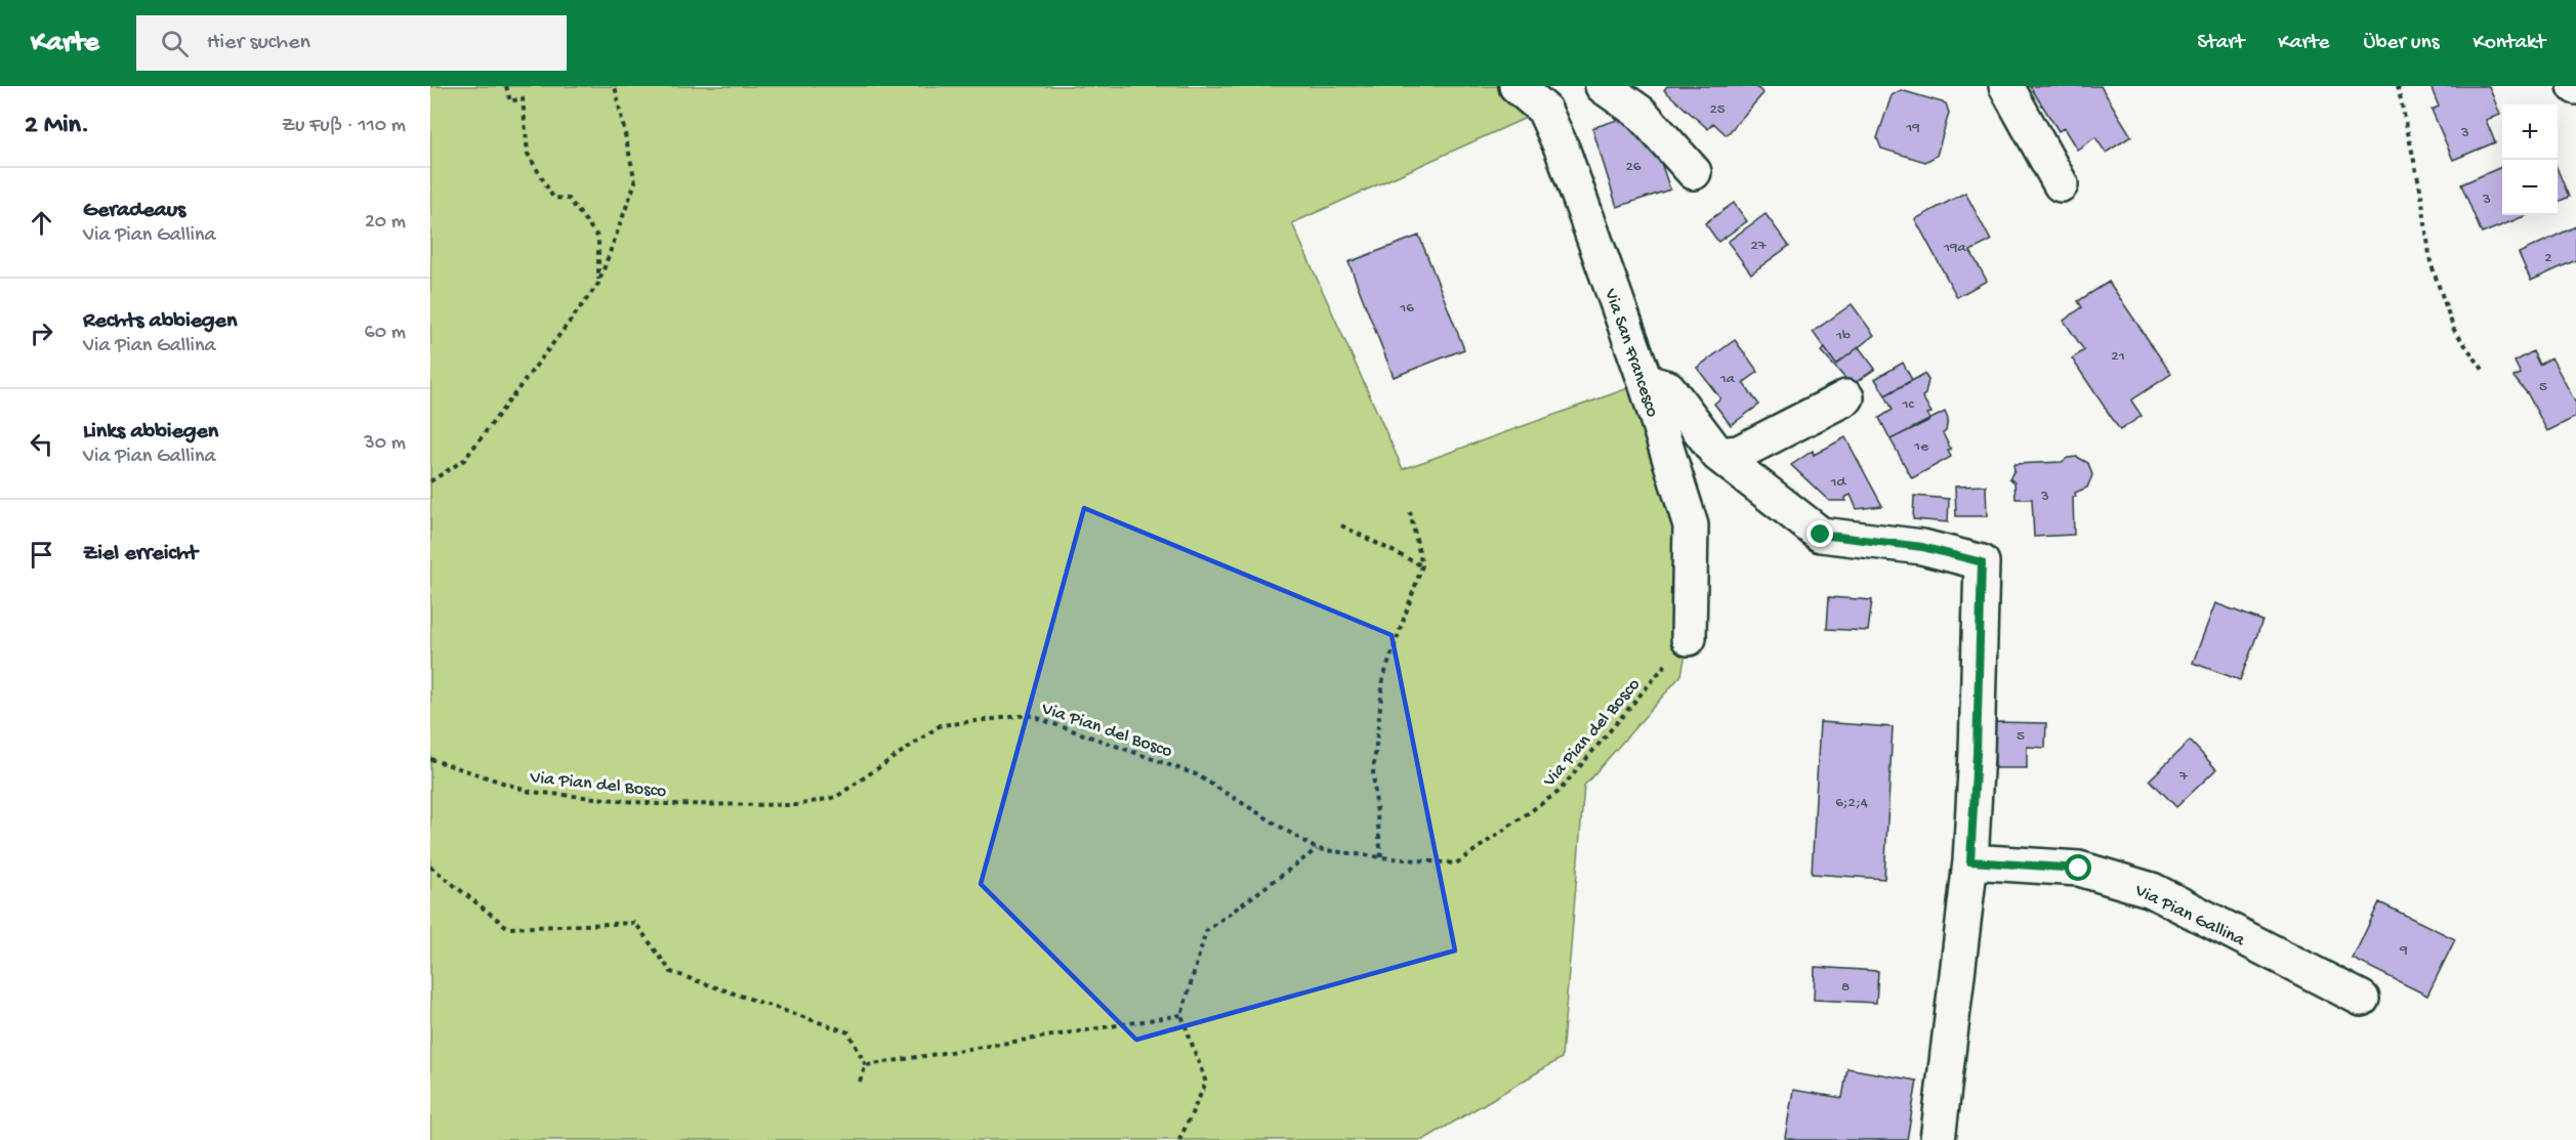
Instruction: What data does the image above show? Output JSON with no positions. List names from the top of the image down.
{
  "streets": {
    "street": ["Via San Francesco", "Via Pian Gallina"],
    "path": ["Via Pian del Bosco"]
  },
  "crossings": [
    ["Via San Francesco", "Via Pian del Bosco"]
  ],
  "house_numbers": [
    "25",
    "19",
    "3",
    "26",
    "3",
    "27",
    "19a",
    "2",
    "16",
    "1b",
    "21",
    "1a",
    "5",
    "1c",
    "1e",
    "1d",
    "3",
    "5",
    "7",
    "6;2;4",
    "9",
    "8"
  ],
  "page": {
    "header": "Karte",
    "search": "Hier suchen",
    "nav": [
      "Start",
      "Karte",
      "Über uns",
      "Kontakt"
    ],
    "heading": ["2 Min.", "Zu Fuß · 110 m"],
    "map_buttons": ["+", "−"],
    "list": [
      ["Geradeaus", "Via Pian Gallina", "20 m"],
      ["Rechts abbiegen", "Via Pian Gallina", "60 m"],
      ["Links abbiegen", "Via Pian Gallina", "30 m"],
      "Ziel erreicht"
    ]
  }
}
